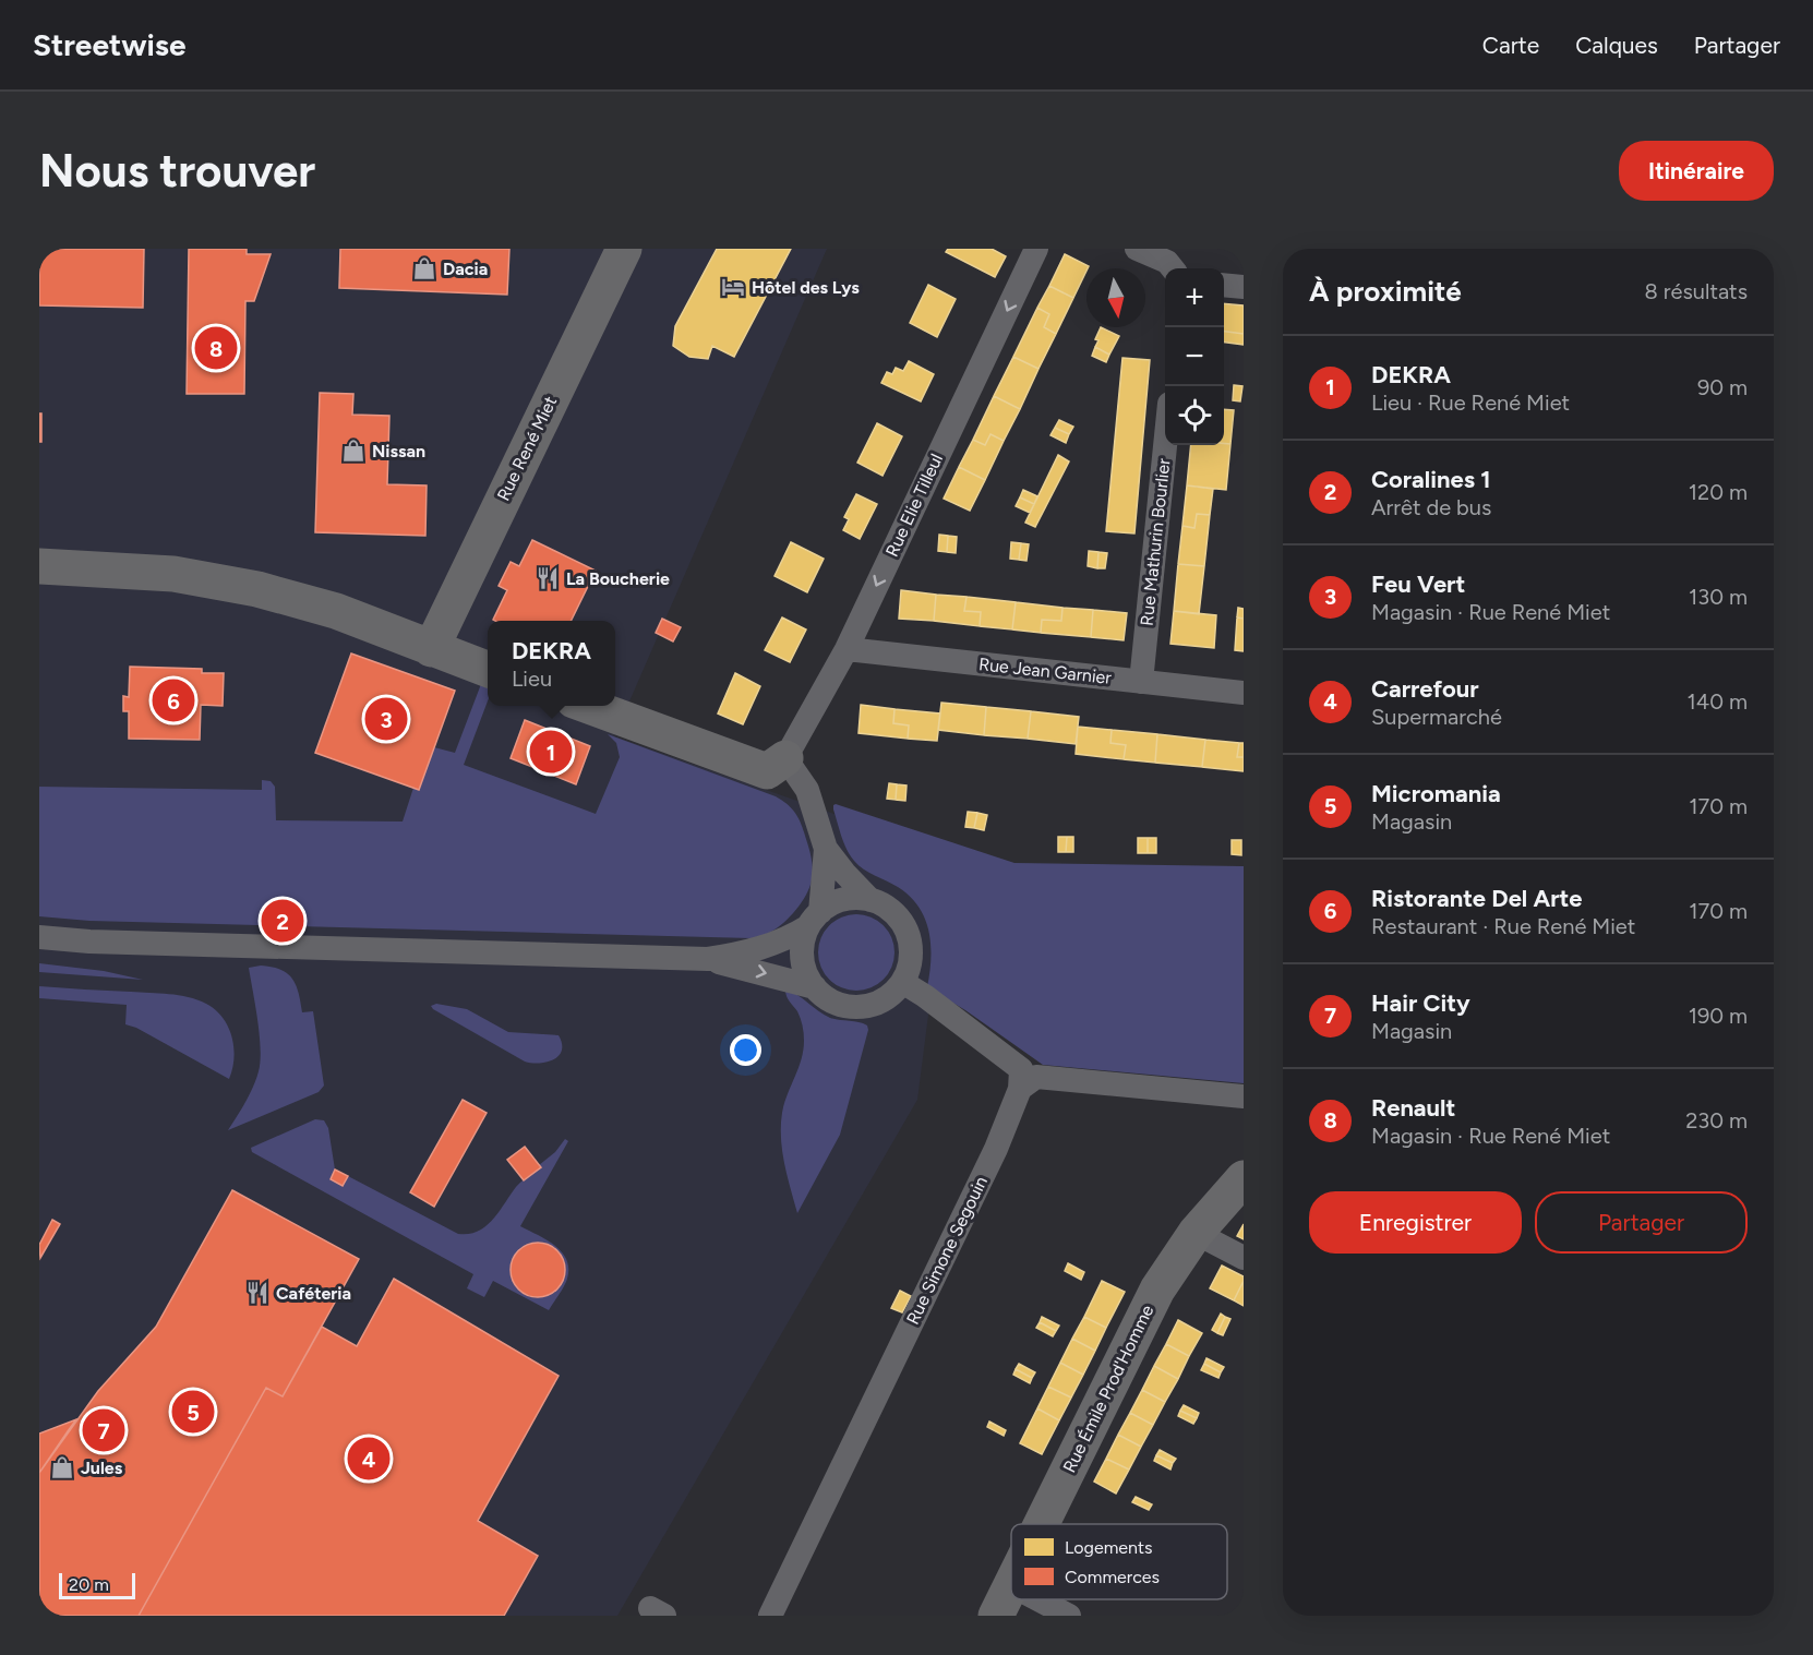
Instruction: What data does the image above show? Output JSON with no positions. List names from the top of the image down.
{
  "streets": {
    "street": [
      "Rue René Miet",
      "Rue Elie Tilleul",
      "Rue Mathurin Bourlier",
      "Rue Jean Garnier",
      "Rue Simone Segouin",
      "Rue Émile Prod'Homme"
    ]
  },
  "crossings": [
    ["Rue Elie Tilleul", "Rue Jean Garnier"],
    ["Rue Mathurin Bourlier", "Rue Jean Garnier"]
  ],
  "one_way": ["Rue Elie Tilleul"],
  "places": {
    "shop": ["Dacia", "Nissan", "Jules"],
    "hotel": ["Hôtel des Lys"],
    "restaurant": ["La Boucherie", "Caféteria"]
  },
  "legend": ["Logements", "Commerces"],
  "scale_bar": "20 m",
  "north": "bottom",
  "page": {
    "header": "Streetwise",
    "nav": ["Carte", "Calques", "Partager"],
    "buttons": [
      "Itinéraire",
      ["Enregistrer", "Partager"]
    ],
    "title": "Nous trouver",
    "heading": ["À proximité", "8 résultats"],
    "map_buttons": ["+", "−"],
    "pins": [
      "8",
      "6",
      "3",
      "1",
      "2",
      "5",
      "7",
      "4"
    ],
    "list": [
      {
        "mark": "1",
        "name": "DEKRA",
        "note": "Lieu · Rue René Miet",
        "value": "90 m"
      },
      {
        "mark": "2",
        "name": "Coralines 1",
        "note": "Arrêt de bus",
        "value": "120 m"
      },
      {
        "mark": "3",
        "name": "Feu Vert",
        "note": "Magasin · Rue René Miet",
        "value": "130 m"
      },
      {
        "mark": "4",
        "name": "Carrefour",
        "note": "Supermarché",
        "value": "140 m"
      },
      {
        "mark": "5",
        "name": "Micromania",
        "note": "Magasin",
        "value": "170 m"
      },
      {
        "mark": "6",
        "name": "Ristorante Del Arte",
        "note": "Restaurant · Rue René Miet",
        "value": "170 m"
      },
      {
        "mark": "7",
        "name": "Hair City",
        "note": "Magasin",
        "value": "190 m"
      },
      {
        "mark": "8",
        "name": "Renault",
        "note": "Magasin · Rue René Miet",
        "value": "230 m"
      }
    ],
    "popup": ["DEKRA", "Lieu"],
    "scale": "20 m"
  }
}
